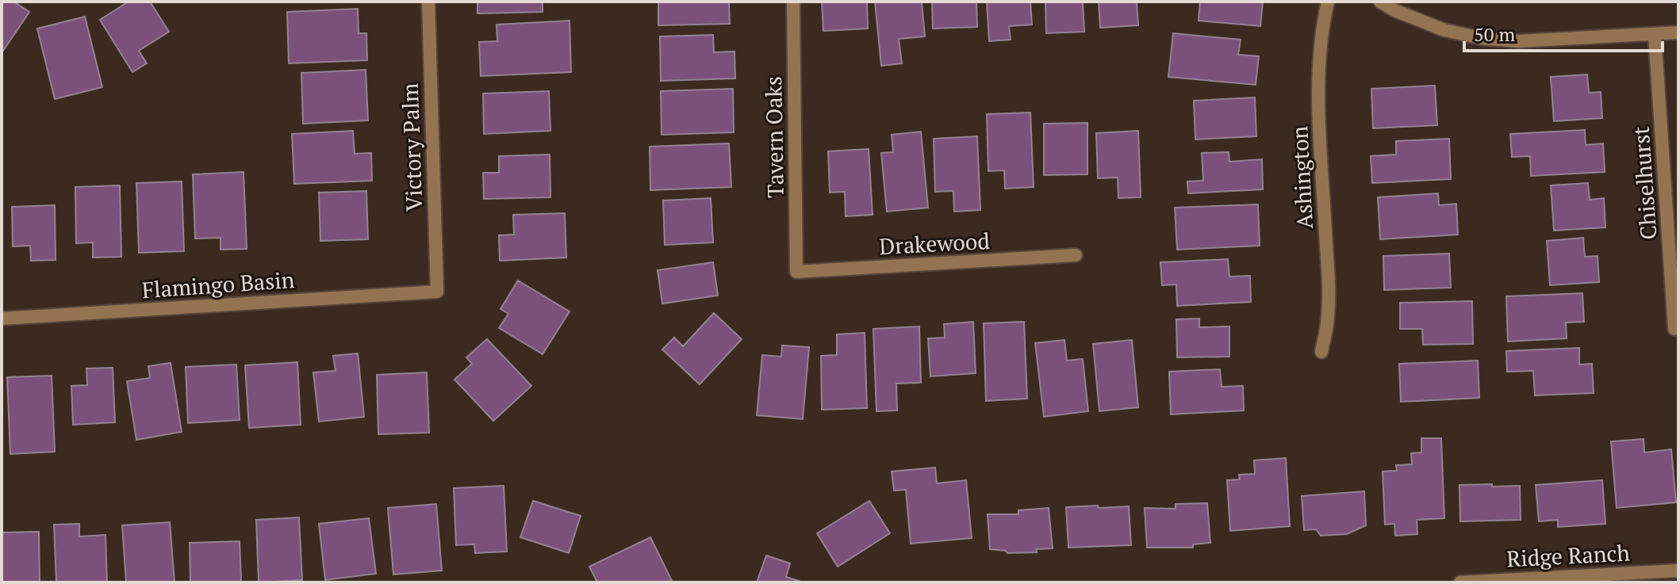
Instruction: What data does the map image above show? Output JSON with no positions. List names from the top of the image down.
{
  "streets": {
    "street": [
      "Tavern Oaks",
      "Victory Palm",
      "Ashington",
      "Chiselhurst",
      "Drakewood",
      "Flamingo Basin",
      "Ridge Ranch"
    ]
  },
  "crossings": [
    ["Tavern Oaks", "Drakewood"],
    ["Victory Palm", "Flamingo Basin"]
  ],
  "scale_bar": "50 m"
}
